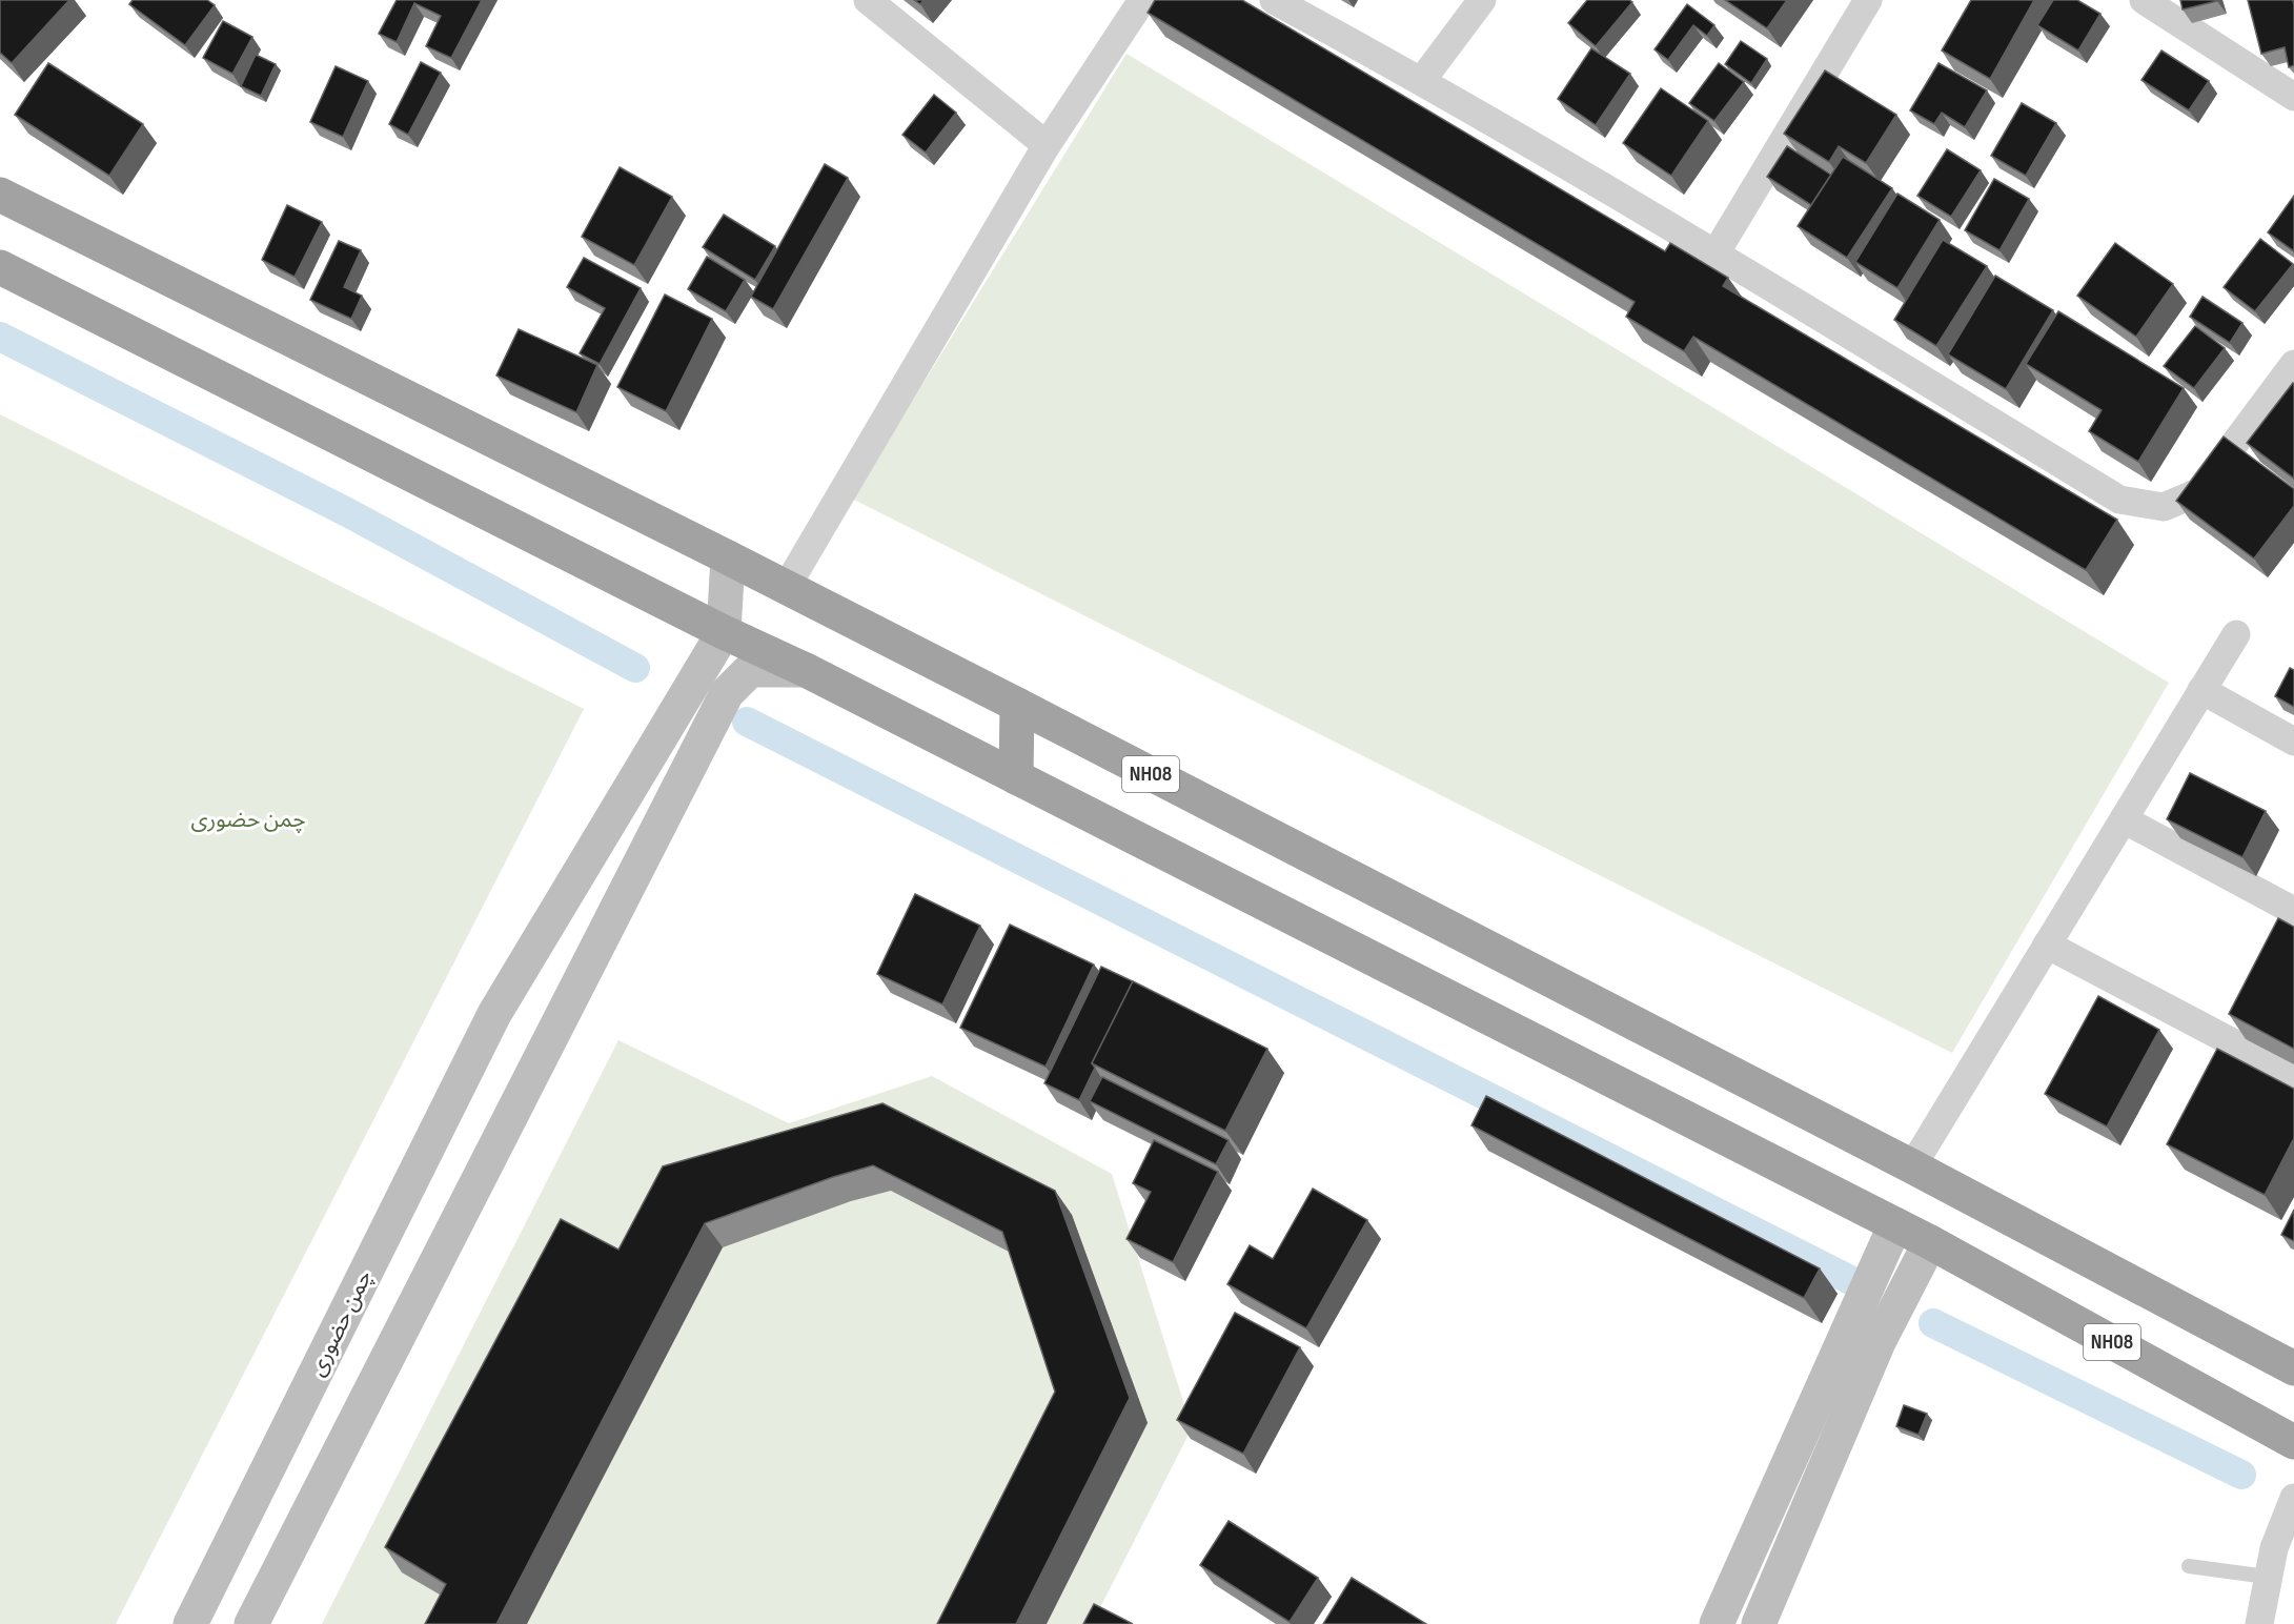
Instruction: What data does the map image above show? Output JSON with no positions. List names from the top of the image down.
{
  "streets": {
    "highway": ["NH08"],
    "main road": ["چمن حضوری"]
  },
  "crossings": [
    ["NH08", "چمن حضوری"]
  ],
  "parks": ["چمن حضوری"]
}
